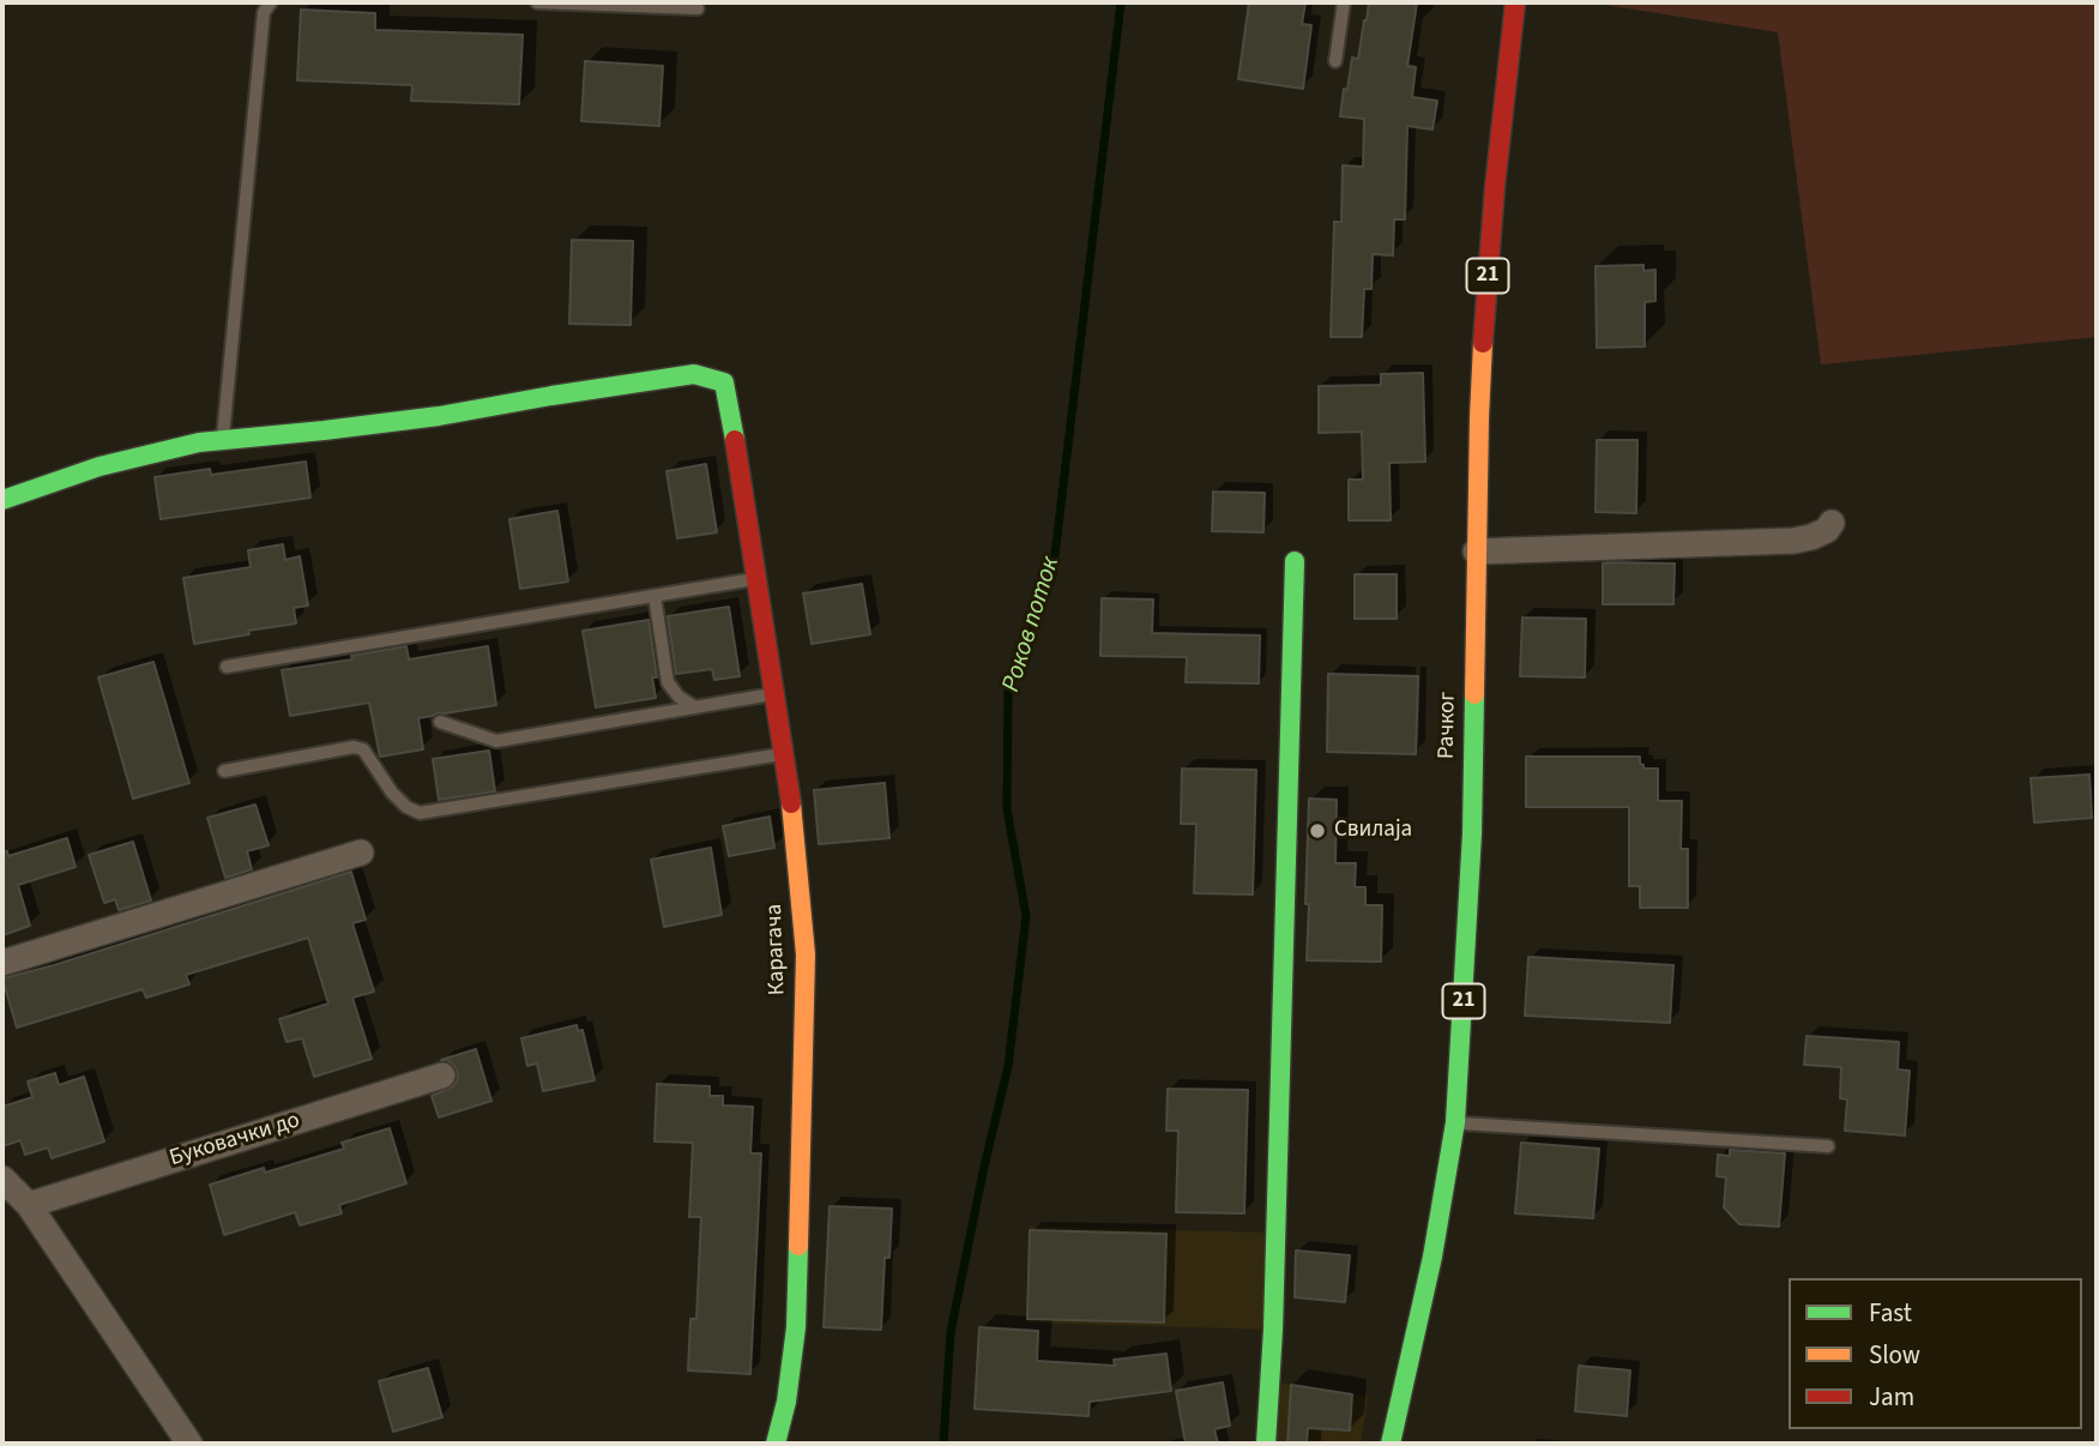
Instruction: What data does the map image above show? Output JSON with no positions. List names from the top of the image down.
{
  "streets": {
    "street": [
      "21",
      "Рачког",
      "Карагача",
      "Буковачки до"
    ]
  },
  "water": ["Роков поток"],
  "places": ["Свилаја"],
  "legend": ["Fast", "Slow", "Jam"]
}
